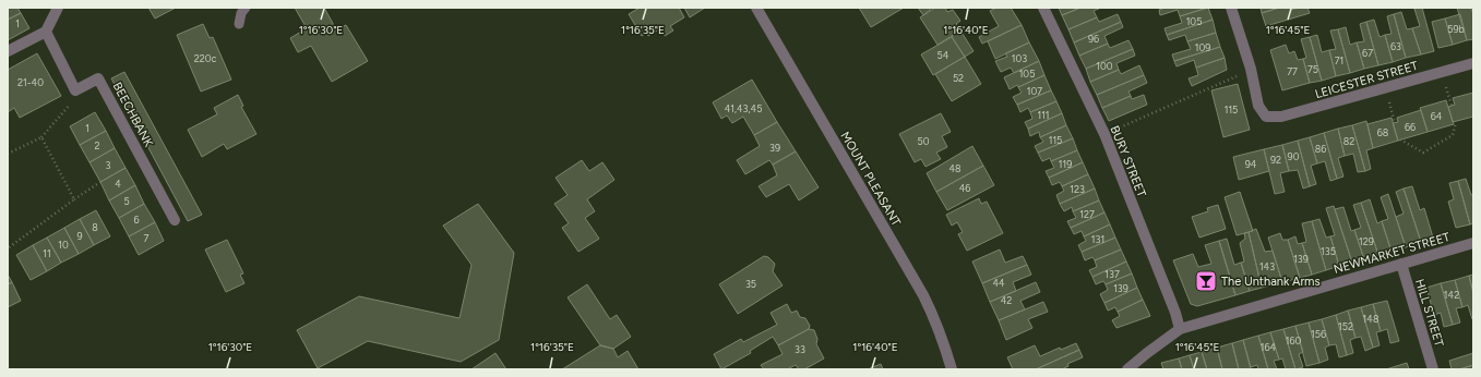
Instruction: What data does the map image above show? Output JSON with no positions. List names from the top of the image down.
{
  "streets": {
    "street": [
      "LEICESTER STREET",
      "BEECHBANK",
      "BURY STREET",
      "MOUNT PLEASANT",
      "NEWMARKET STREET",
      "HILL STREET"
    ]
  },
  "crossings": [
    ["BURY STREET", "NEWMARKET STREET"],
    ["NEWMARKET STREET", "HILL STREET"]
  ],
  "places": {
    "bar": ["The Unthank Arms"]
  },
  "house_numbers": [
    "105",
    "1",
    "59b",
    "96",
    "63",
    "109",
    "67",
    "54",
    "220c",
    "103",
    "71",
    "100",
    "75",
    "77",
    "105",
    "52",
    "21-40",
    "107",
    "41,43,45",
    "115",
    "111",
    "64",
    "66",
    "1",
    "68",
    "115",
    "50",
    "82",
    "2",
    "39",
    "86",
    "90",
    "92",
    "119",
    "94",
    "3",
    "48",
    "4",
    "46",
    "123",
    "5",
    "127",
    "6",
    "8",
    "9",
    "7",
    "131",
    "129",
    "10",
    "135",
    "11",
    "139",
    "143",
    "137",
    "44",
    "35",
    "139",
    "142",
    "42",
    "148",
    "152",
    "156",
    "160",
    "164",
    "33"
  ],
  "coordinates": [
    "1°16'30\"E",
    "1°16'35\"E",
    "1°16'40\"E",
    "1°16'45\"E"
  ]
}
